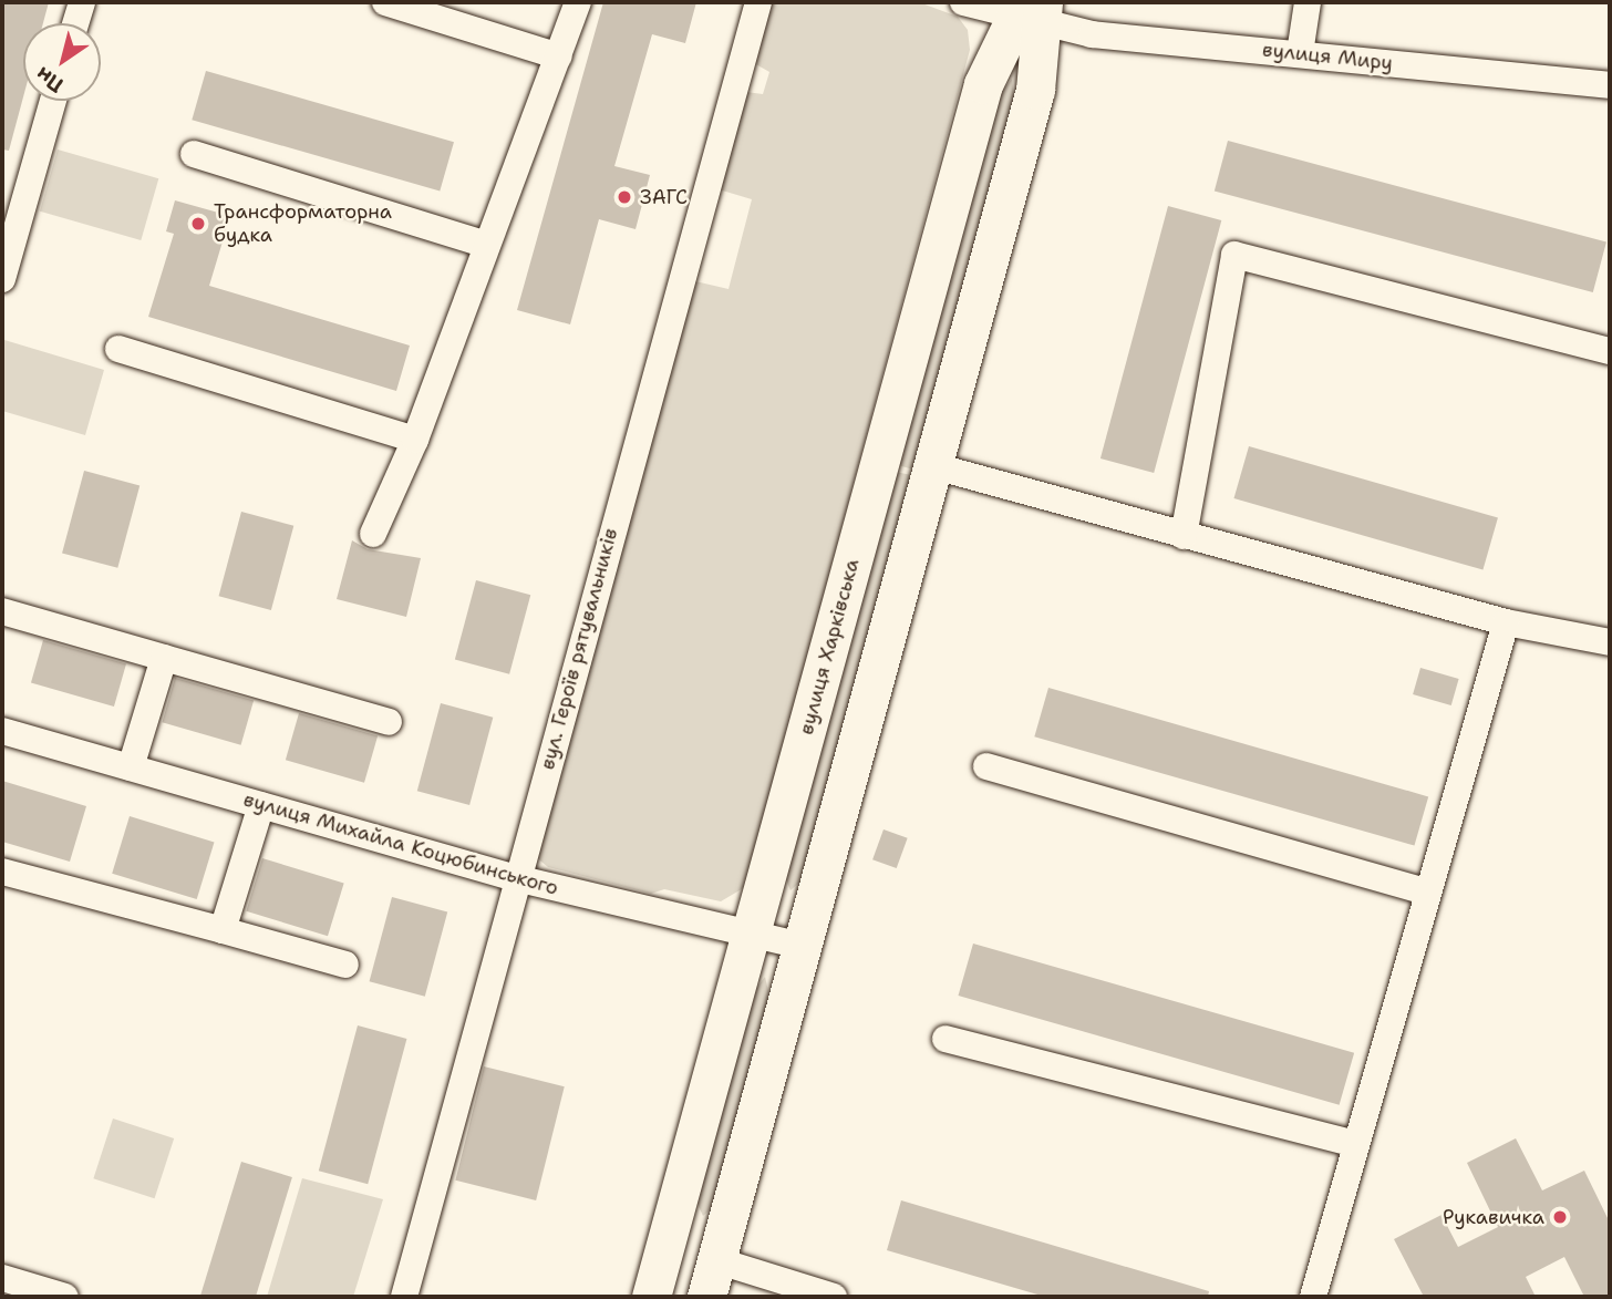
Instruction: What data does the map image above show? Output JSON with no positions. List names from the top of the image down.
{
  "streets": {
    "street": [
      "вулиця Миру",
      "вулиця Харківська",
      "вул. Героїв рятувальників",
      "вулиця Михайла Коцюбинського"
    ]
  },
  "crossings": [
    ["вулиця Миру", "вулиця Харківська"],
    ["вулиця Харківська", "вулиця Михайла Коцюбинського"],
    ["вул. Героїв рятувальників", "вулиця Михайла Коцюбинського"]
  ],
  "places": ["ЗАГС", "Трансформаторна будка", "Рукавичка"],
  "north": "bottom left"
}
